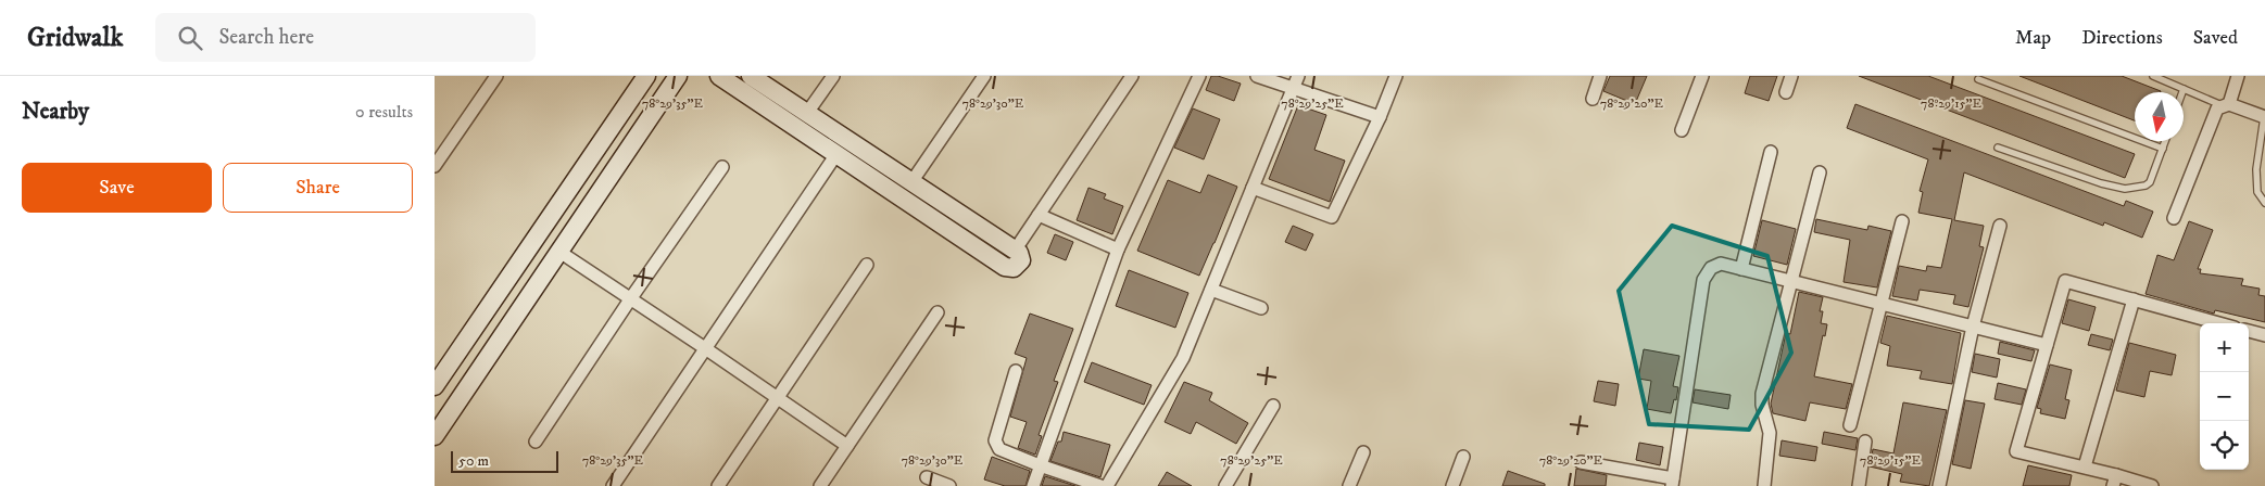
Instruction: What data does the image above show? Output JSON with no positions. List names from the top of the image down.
{
  "scale_bar": "50 m",
  "north": "bottom",
  "page": {
    "header": "Gridwalk",
    "search": "Search here",
    "nav": ["Map", "Directions", "Saved"],
    "heading": ["Nearby", "0 results"],
    "buttons": ["Save", "Share"],
    "map_buttons": ["+", "−"],
    "scale": "50 m"
  },
  "coordinates": [
    "78°29'35\"E",
    "78°29'30\"E",
    "78°29'25\"E",
    "78°29'20\"E",
    "78°29'15\"E"
  ]
}
